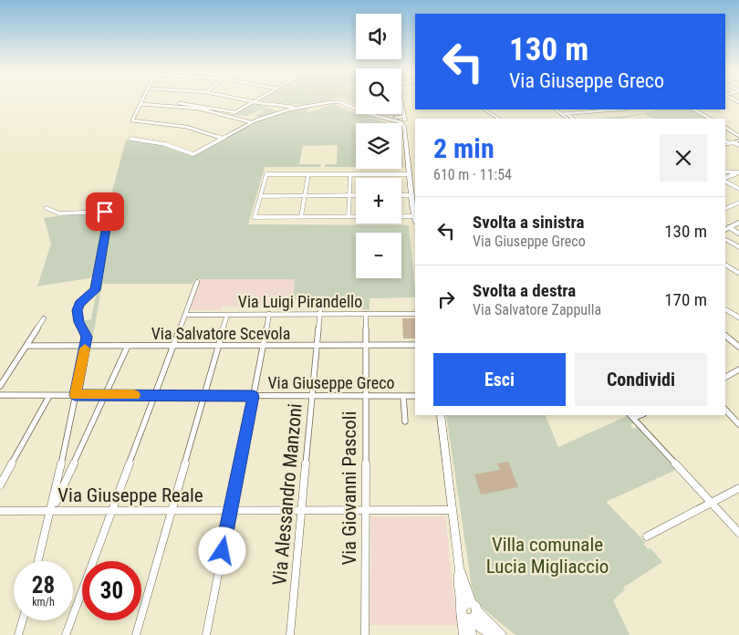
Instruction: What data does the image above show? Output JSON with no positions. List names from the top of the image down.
{
  "streets": {
    "street": [
      "Via Luigi Pirandello",
      "Via Salvatore Scevola",
      "Via Giuseppe Greco",
      "Via Giovanni Pascoli",
      "Via Alessandro Manzoni",
      "Via Giuseppe Reale"
    ]
  },
  "crossings": [
    ["Via Luigi Pirandello", "Via Giovanni Pascoli"],
    ["Via Luigi Pirandello", "Via Alessandro Manzoni"],
    ["Via Salvatore Scevola", "Via Giovanni Pascoli"],
    ["Via Salvatore Scevola", "Via Alessandro Manzoni"],
    ["Via Giuseppe Greco", "Via Giovanni Pascoli"],
    ["Via Giuseppe Greco", "Via Alessandro Manzoni"],
    ["Via Giovanni Pascoli", "Via Giuseppe Reale"],
    ["Via Alessandro Manzoni", "Via Giuseppe Reale"]
  ],
  "parks": ["Villa comunale Lucia Migliaccio"],
  "page": {
    "map_buttons": ["+", "−"],
    "turn": ["130 m", "Via Giuseppe Greco"],
    "heading": ["2 min", "610 m · 11:54"],
    "list": [
      {
        "name": "Svolta a sinistra",
        "note": "Via Giuseppe Greco",
        "value": "130 m"
      },
      {
        "name": "Svolta a destra",
        "note": "Via Salvatore Zappulla",
        "value": "170 m"
      }
    ],
    "buttons": ["Esci", "Condividi"],
    "speed": "28 km/h",
    "limit": "30"
  }
}
